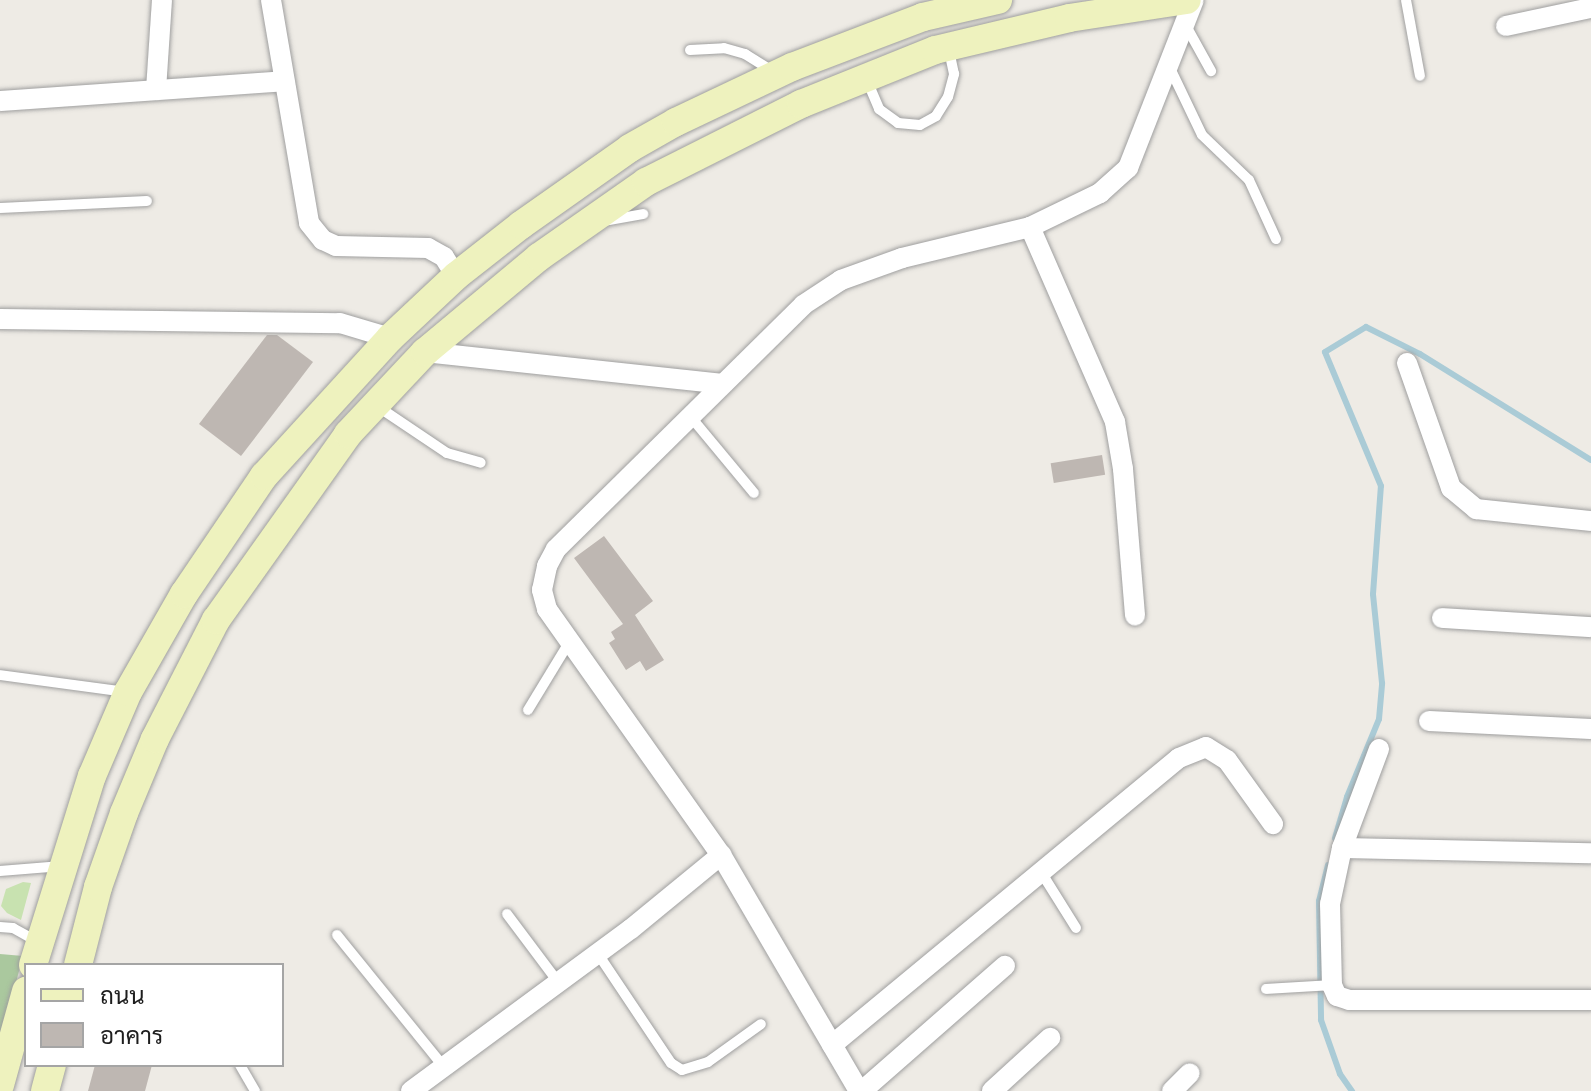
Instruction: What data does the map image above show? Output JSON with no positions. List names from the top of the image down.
{
  "legend": ["ถนน", "อาคาร"]
}
